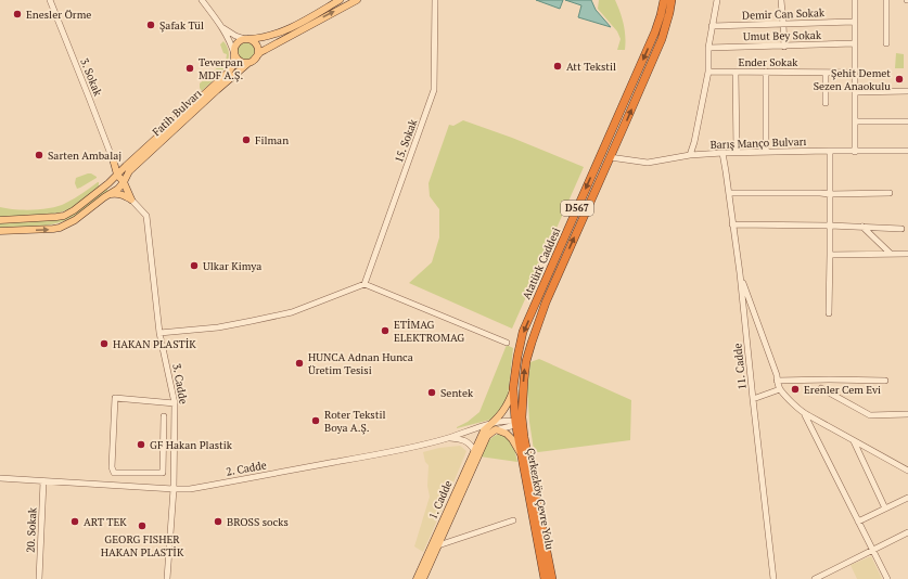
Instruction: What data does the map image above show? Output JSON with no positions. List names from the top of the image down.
{
  "streets": {
    "highway": ["D567", "Atatürk Caddesi", "Çerkezköy Çevre Yolu"],
    "main road": ["Fatih Bulvarı", "1. Cadde"],
    "street": [
      "Demir Can Sokak",
      "Umut Bey Sokak",
      "Ender Sokak",
      "3. Sokak",
      "15. Sokak",
      "Barış Manço Bulvarı",
      "11. Cadde",
      "3. Cadde",
      "2. Cadde",
      "20. Sokak"
    ]
  },
  "crossings": [
    ["Barış Manço Bulvarı", "D567"],
    ["Barış Manço Bulvarı", "11. Cadde"],
    ["Atatürk Caddesi", "2. Cadde"],
    ["Atatürk Caddesi", "Çerkezköy Çevre Yolu"],
    ["3. Cadde", "2. Cadde"],
    ["2. Cadde", "Çerkezköy Çevre Yolu"],
    ["2. Cadde", "20. Sokak"]
  ],
  "places": [
    "Enesler Örme",
    "Şafak Tül",
    "Att Tekstil",
    "Teverpan MDF A.Ş.",
    "Şehit Demet Sezen Anaokulu",
    "Filman",
    "Sarten Ambalaj",
    "Ulkar Kimya",
    "ETİMAG ELEKTROMAG",
    "HAKAN PLASTİK",
    "HUNCA Adnan Hunca Üretim Tesisi",
    "Erenler Cem Evi",
    "Sentek",
    "Roter Tekstil Boya A.Ş.",
    "GF Hakan Plastik",
    "ART TEK",
    "BROSS socks",
    "GEORG FISHER HAKAN PLASTİK"
  ]
}
